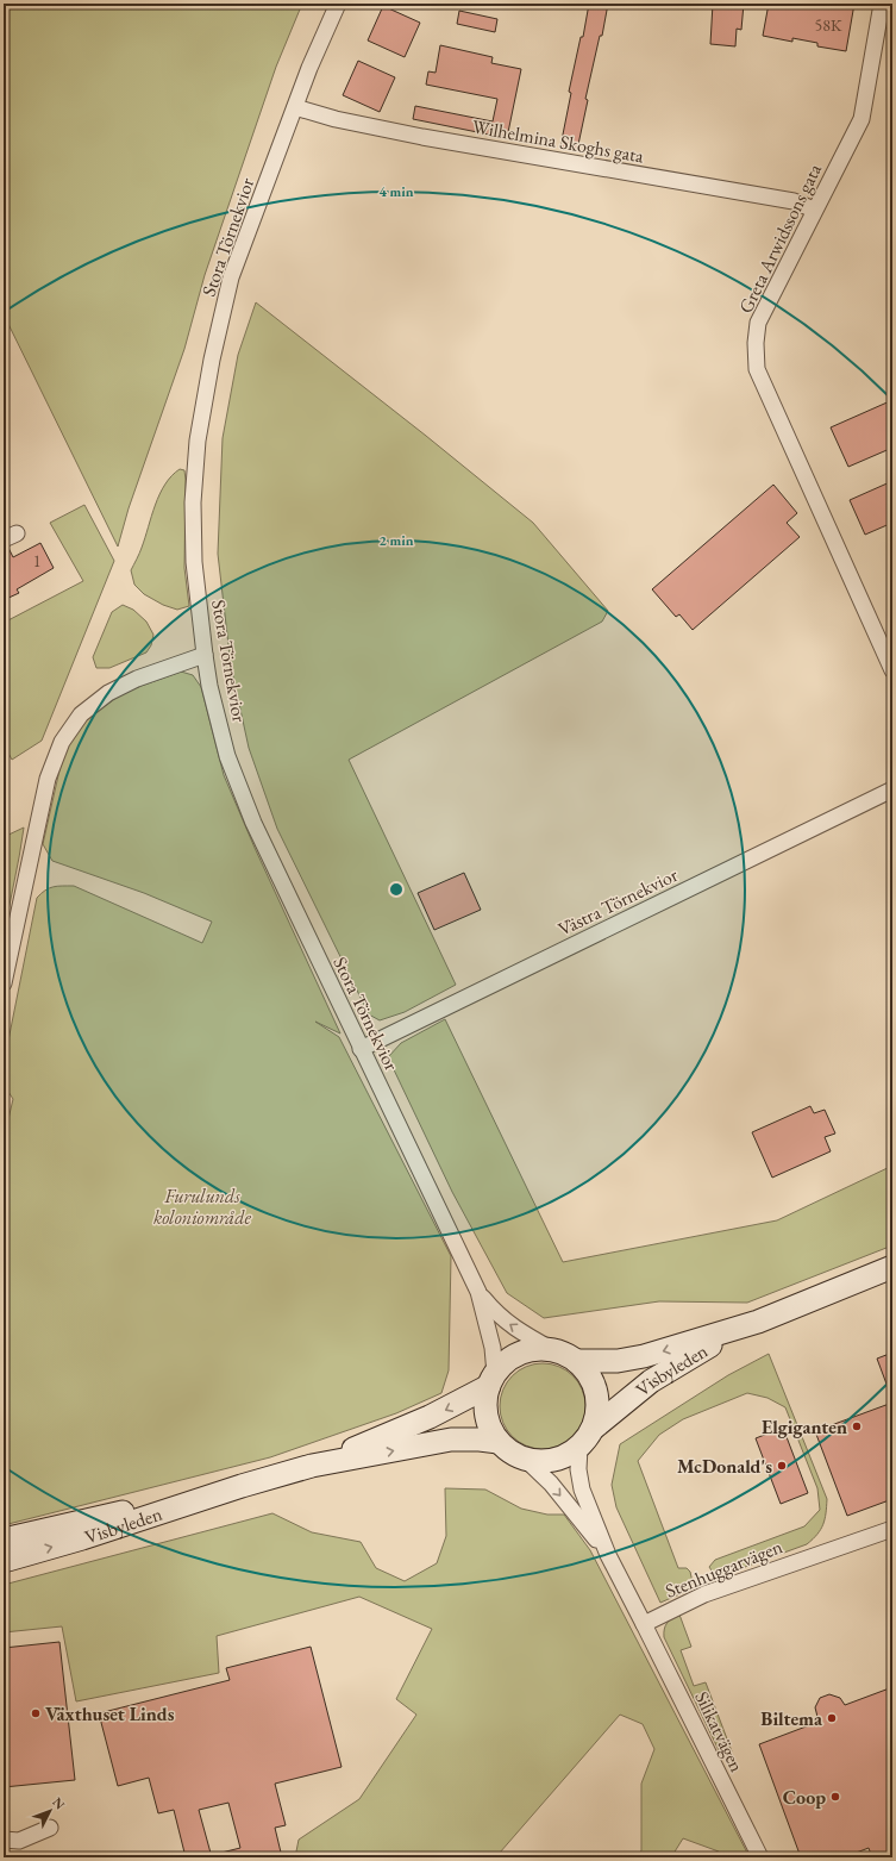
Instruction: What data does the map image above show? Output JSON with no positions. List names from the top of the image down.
{
  "streets": {
    "main road": ["Visbyleden"],
    "street": [
      "Wilhelmina Skoghs gata",
      "Stora Törnekvior",
      "Greta Arwidssons gata",
      "Västra Törnekvior",
      "Stenhuggarvägen",
      "Silikatvägen"
    ]
  },
  "crossings": [
    ["Wilhelmina Skoghs gata", "Stora Törnekvior"],
    ["Wilhelmina Skoghs gata", "Greta Arwidssons gata"],
    ["Stora Törnekvior", "Västra Törnekvior"],
    ["Stenhuggarvägen", "Silikatvägen"]
  ],
  "parks": ["Furulunds koloniområde"],
  "places": [
    "Elgiganten",
    "McDonald's",
    "Växthuset Linds",
    "Biltema",
    "Coop"
  ],
  "house_numbers": ["58K", "1"],
  "north": "top right",
  "rings": ["4 min", "2 min"]
}
